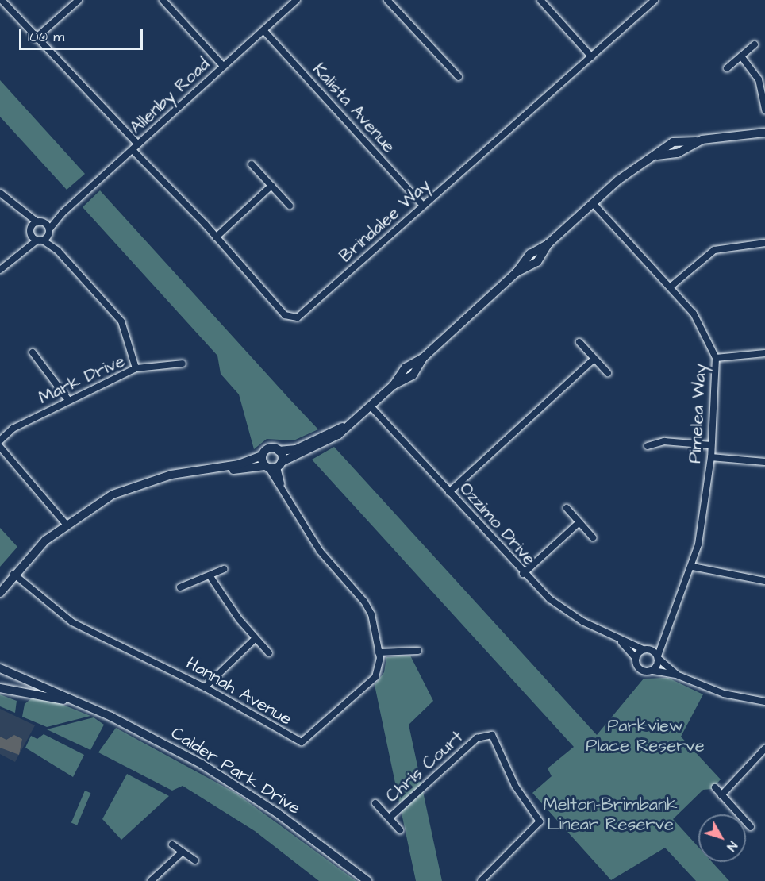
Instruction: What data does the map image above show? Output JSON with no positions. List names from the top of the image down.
{
  "streets": {
    "street": [
      "Allenby Road",
      "Kalista Avenue",
      "Brindalee Way",
      "Mark Drive",
      "Pimelea Way",
      "Ozzimo Drive",
      "Hannah Avenue",
      "Chris Court",
      "Calder Park Drive"
    ]
  },
  "crossings": [
    ["Allenby Road", "Kalista Avenue"],
    ["Allenby Road", "Brindalee Way"],
    ["Kalista Avenue", "Brindalee Way"],
    ["Pimelea Way", "Ozzimo Drive"]
  ],
  "parks": ["Parkview Place Reserve", "Melton-Brimbank Linear Reserve"],
  "scale_bar": "100 m",
  "north": "bottom right"
}
